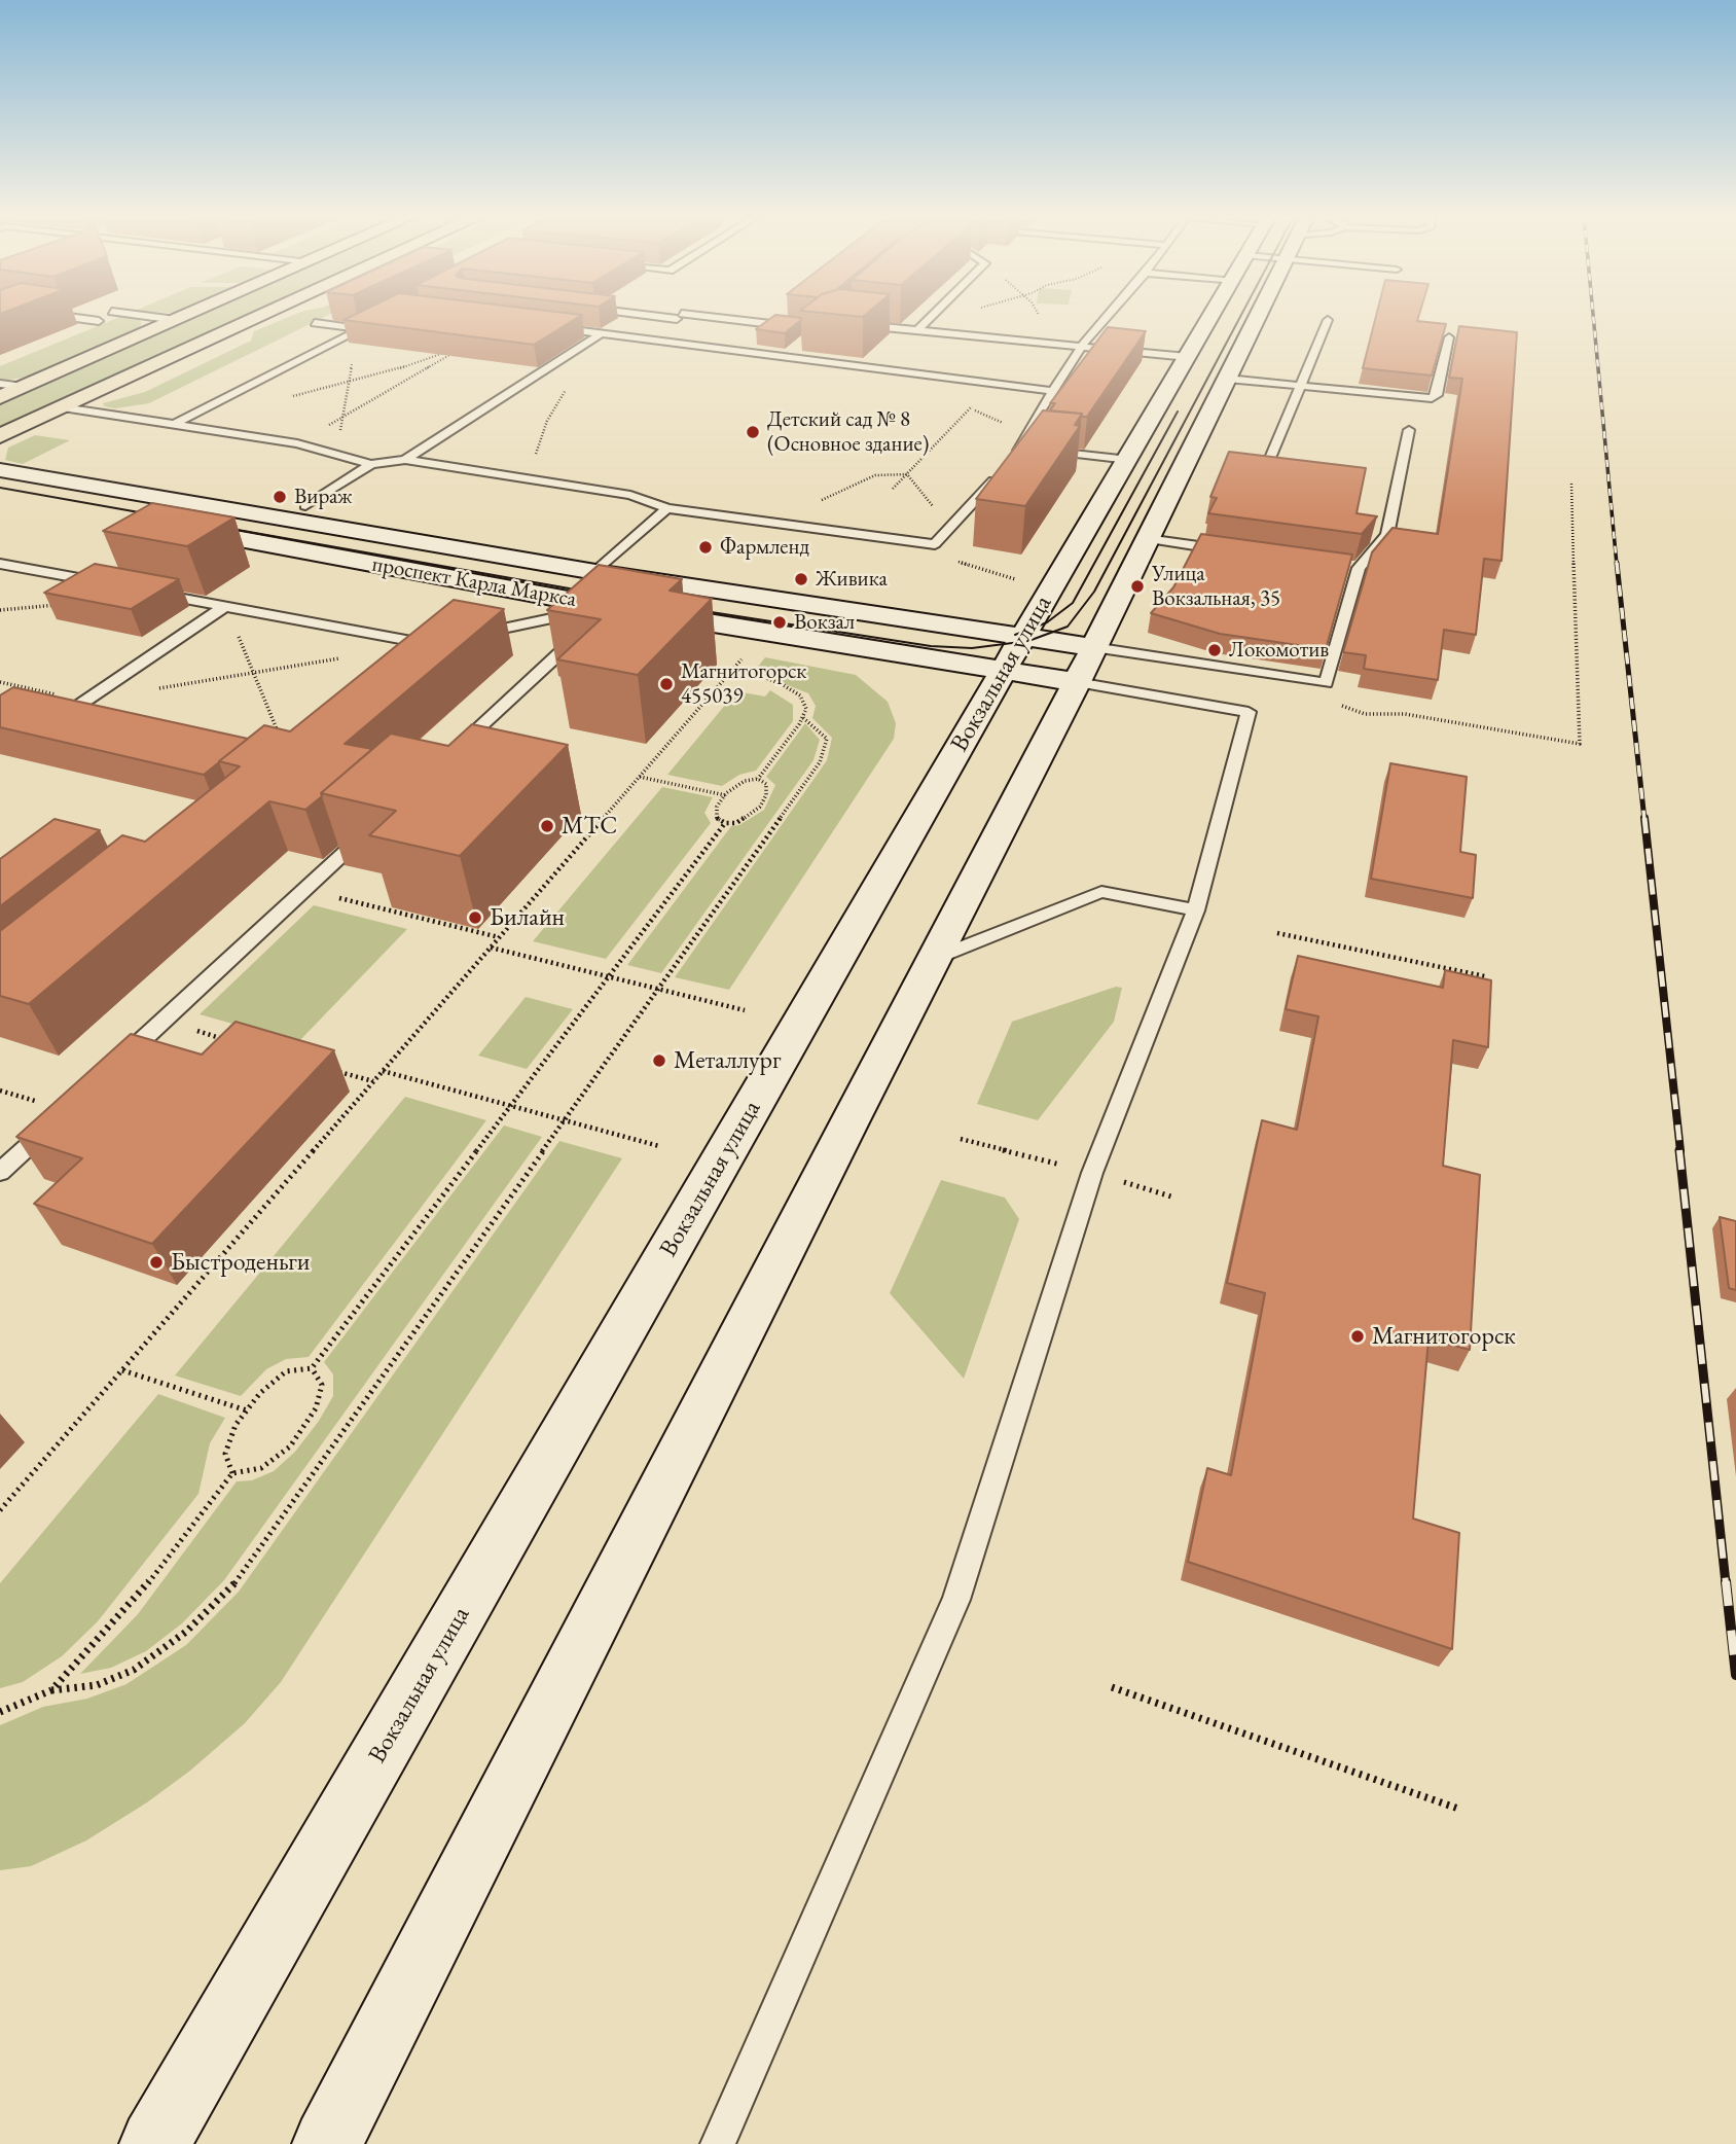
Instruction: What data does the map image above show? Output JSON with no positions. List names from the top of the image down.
{
  "streets": {
    "main road": ["проспект Карла Маркса", "Вокзальная улица"]
  },
  "crossings": [
    ["проспект Карла Маркса", "Вокзальная улица"]
  ],
  "places": [
    "Детский сад № 8 (Основное здание)",
    "Вираж",
    "Фармленд",
    "Живика",
    "Улица Вокзальная, 35",
    "Вокзал",
    "Локомотив",
    "Магнитогорск 455039",
    "МТС",
    "Билайн",
    "Металлург",
    "Быстроденьги",
    "Магнитогорск"
  ]
}
